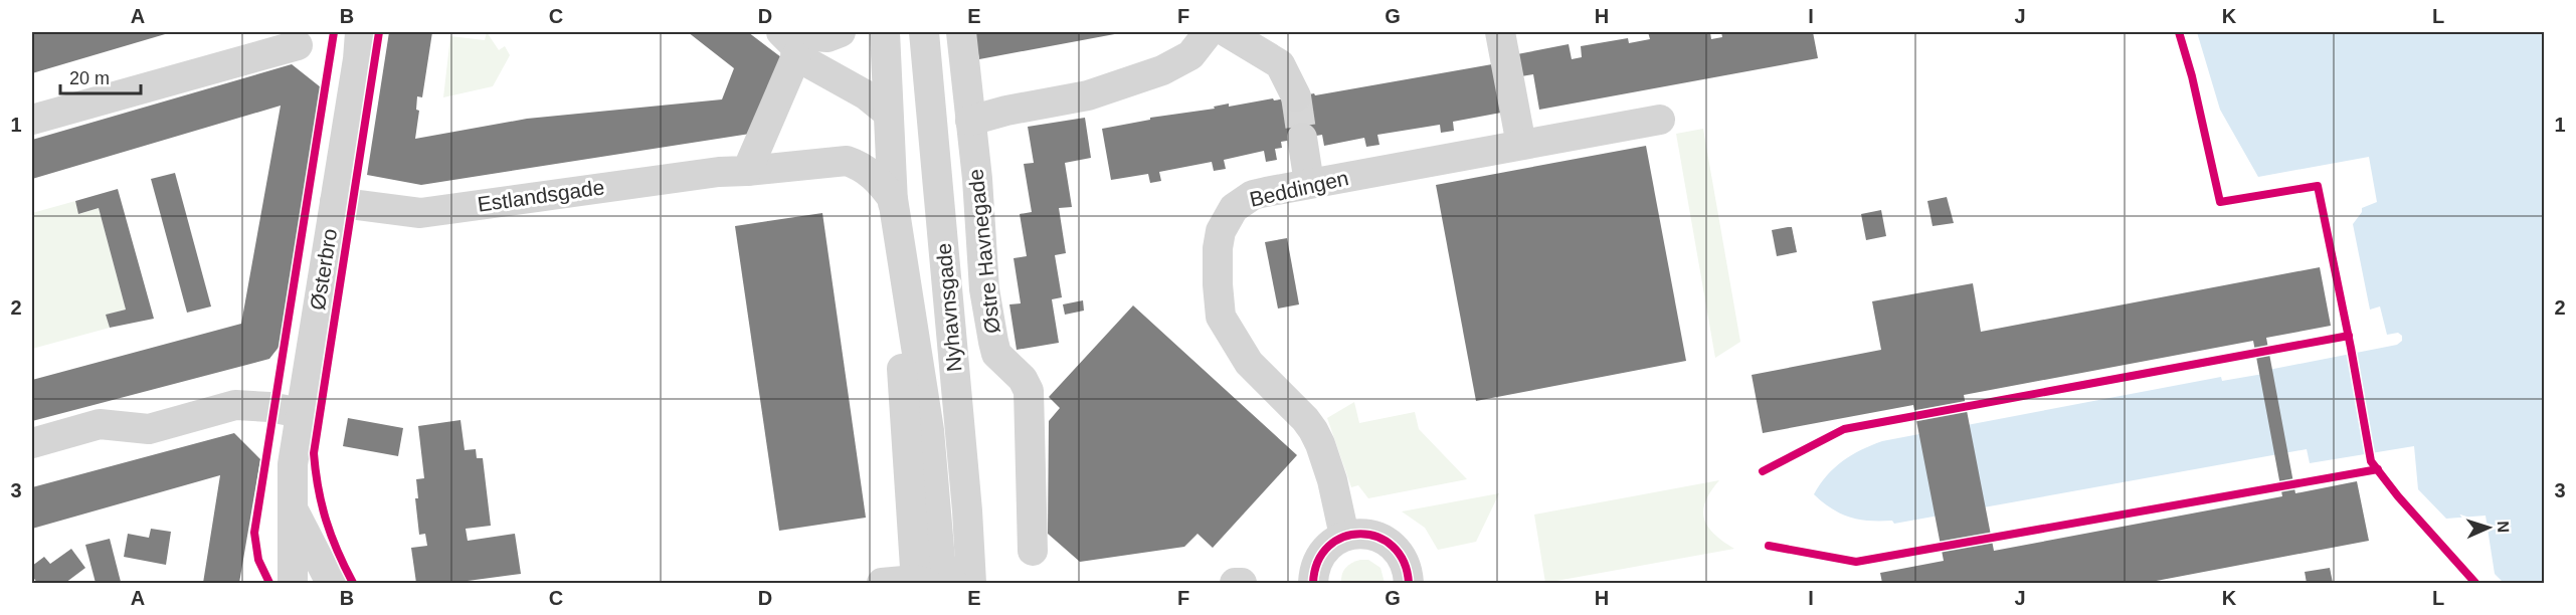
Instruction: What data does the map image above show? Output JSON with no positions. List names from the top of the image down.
{
  "streets": {
    "street": [
      "Beddingen",
      "Estlandsgade",
      "Østre Havnegade",
      "Østerbro",
      "Nyhavnsgade"
    ]
  },
  "crossings": [
    ["Estlandsgade", "Østerbro"]
  ],
  "scale_bar": "20 m",
  "north": "right",
  "grid": {
    "columns": [
      "A",
      "B",
      "C",
      "D",
      "E",
      "F",
      "G",
      "H",
      "I",
      "J",
      "K",
      "L"
    ],
    "rows": ["1", "2", "3"]
  }
}
